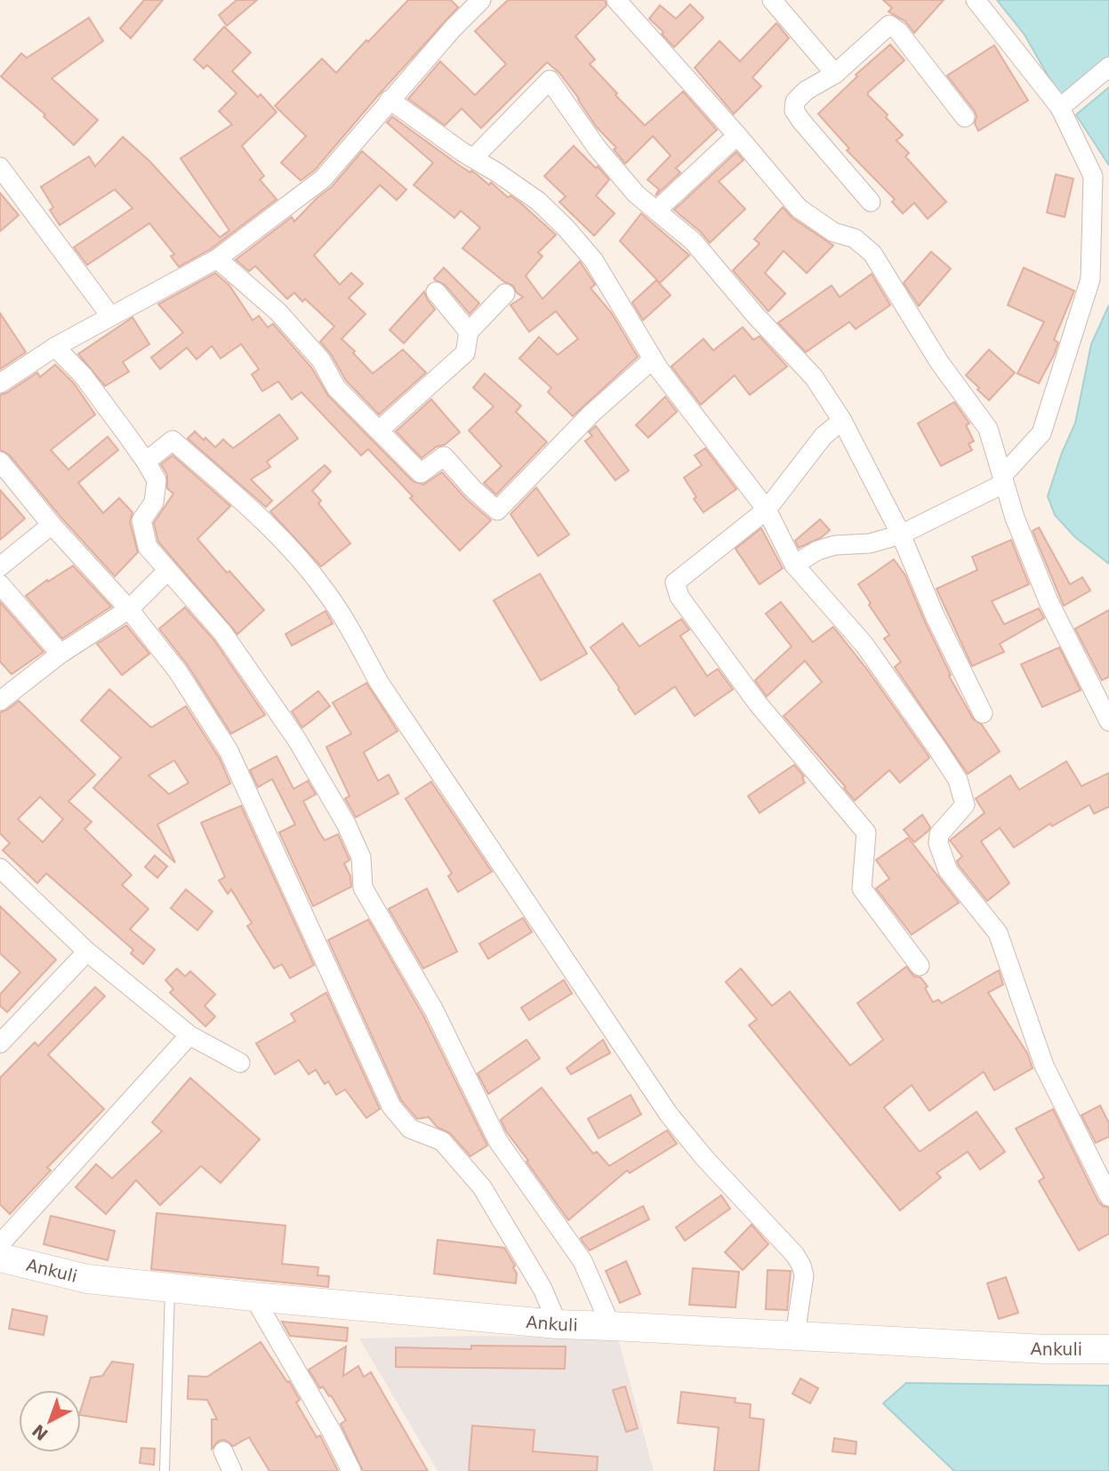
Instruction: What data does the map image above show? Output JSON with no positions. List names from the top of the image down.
{
  "streets": {
    "main road": ["Ankuli"]
  },
  "north": "bottom left"
}
